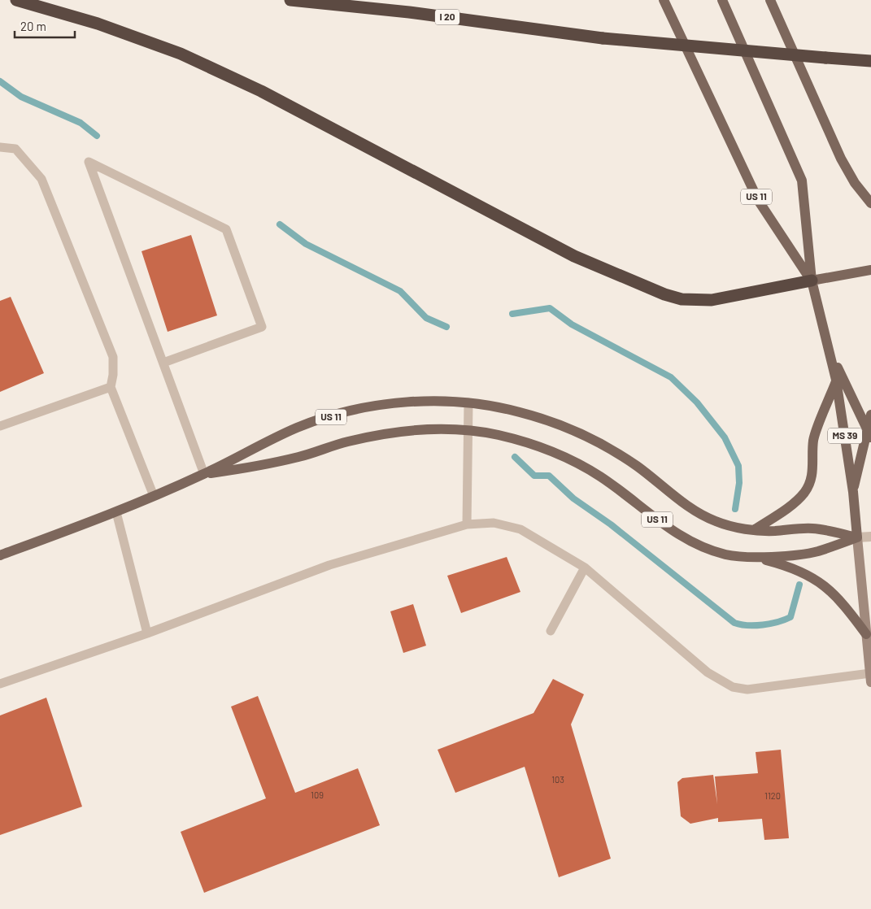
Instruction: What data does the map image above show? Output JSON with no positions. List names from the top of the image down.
{
  "streets": {
    "highway": ["I 20"],
    "main road": ["US 11", "MS 39"]
  },
  "crossings": [
    ["US 11", "MS 39"]
  ],
  "house_numbers": ["103", "109", "1120"],
  "scale_bar": "20 m"
}
